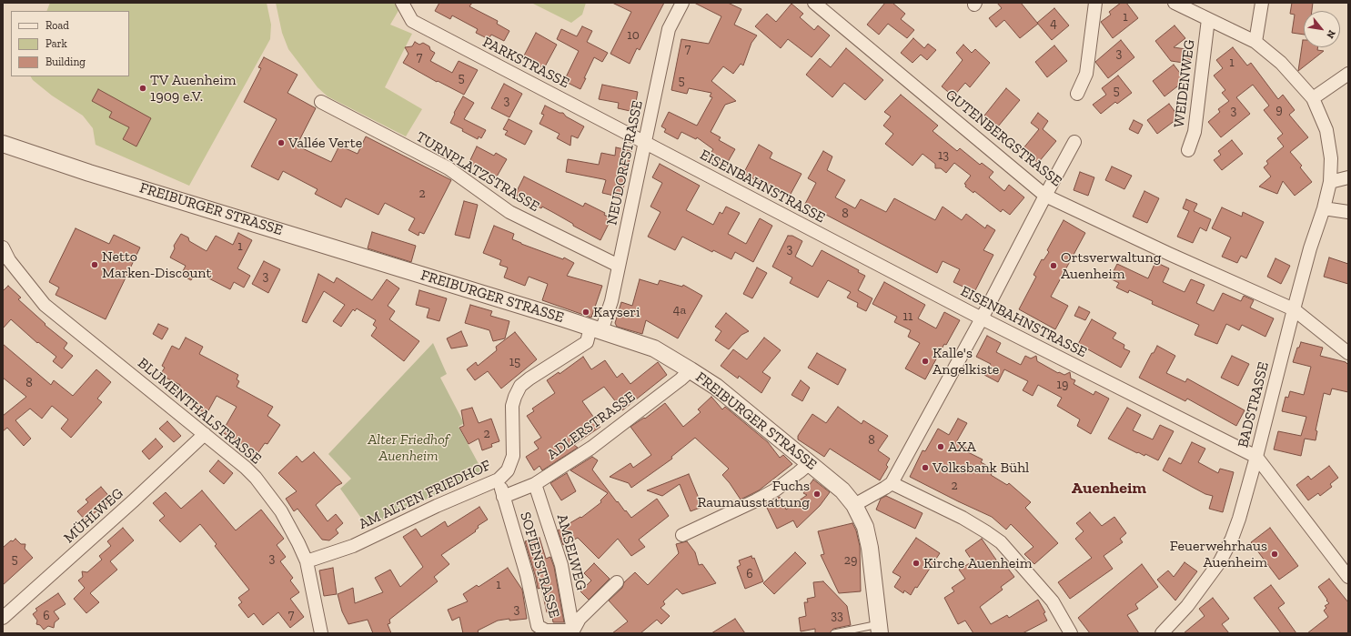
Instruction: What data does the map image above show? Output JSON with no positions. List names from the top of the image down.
{
  "streets": {
    "street": [
      "PARKSTRASSE",
      "WEIDENWEG",
      "GUTENBERGSTRASSE",
      "NEUDORFSTRASSE",
      "TURNPLATZSTRASSE",
      "EISENBAHNSTRASSE",
      "FREIBURGER STRASSE",
      "BADSTRASSE",
      "BLUMENTHALSTRASSE",
      "ADLERSTRASSE",
      "AM ALTEN FRIEDHOF",
      "MÜHLWEG",
      "AMSELWEG",
      "SOFIENSTRASSE"
    ]
  },
  "crossings": [
    ["PARKSTRASSE", "NEUDORFSTRASSE"],
    ["PARKSTRASSE", "EISENBAHNSTRASSE"],
    ["WEIDENWEG", "BADSTRASSE"],
    ["GUTENBERGSTRASSE", "BADSTRASSE"],
    ["NEUDORFSTRASSE", "TURNPLATZSTRASSE"],
    ["NEUDORFSTRASSE", "EISENBAHNSTRASSE"],
    ["NEUDORFSTRASSE", "FREIBURGER STRASSE"],
    ["NEUDORFSTRASSE", "AM ALTEN FRIEDHOF"],
    ["EISENBAHNSTRASSE", "BADSTRASSE"],
    ["FREIBURGER STRASSE", "ADLERSTRASSE"],
    ["FREIBURGER STRASSE", "AM ALTEN FRIEDHOF"],
    ["BLUMENTHALSTRASSE", "AM ALTEN FRIEDHOF"],
    ["BLUMENTHALSTRASSE", "MÜHLWEG"],
    ["ADLERSTRASSE", "AMSELWEG"],
    ["ADLERSTRASSE", "SOFIENSTRASSE"],
    ["AM ALTEN FRIEDHOF", "SOFIENSTRASSE"],
    ["AMSELWEG", "SOFIENSTRASSE"]
  ],
  "districts": ["Auenheim"],
  "parks": ["Alter Friedhof Auenheim"],
  "places": [
    "TV Auenheim 1909 e.V.",
    "Vallée Verte",
    "Netto Marken-Discount",
    "Ortsverwaltung Auenheim",
    "Kayseri",
    "Kalle's Angelkiste",
    "AXA",
    "Volksbank Bühl",
    "Fuchs Raumausstattung",
    "Feuerwehrhaus Auenheim",
    "Kirche Auenheim"
  ],
  "house_numbers": [
    "1",
    "4",
    "10",
    "7",
    "3",
    "7",
    "1",
    "5",
    "5",
    "5",
    "3",
    "9",
    "3",
    "13",
    "2",
    "8",
    "1",
    "3",
    "3",
    "4a",
    "11",
    "15",
    "8",
    "19",
    "2",
    "8",
    "2",
    "3",
    "5",
    "29",
    "6",
    "1",
    "3",
    "7",
    "6",
    "33"
  ],
  "legend": ["Road", "Park", "Building"],
  "north": "bottom right"
}
